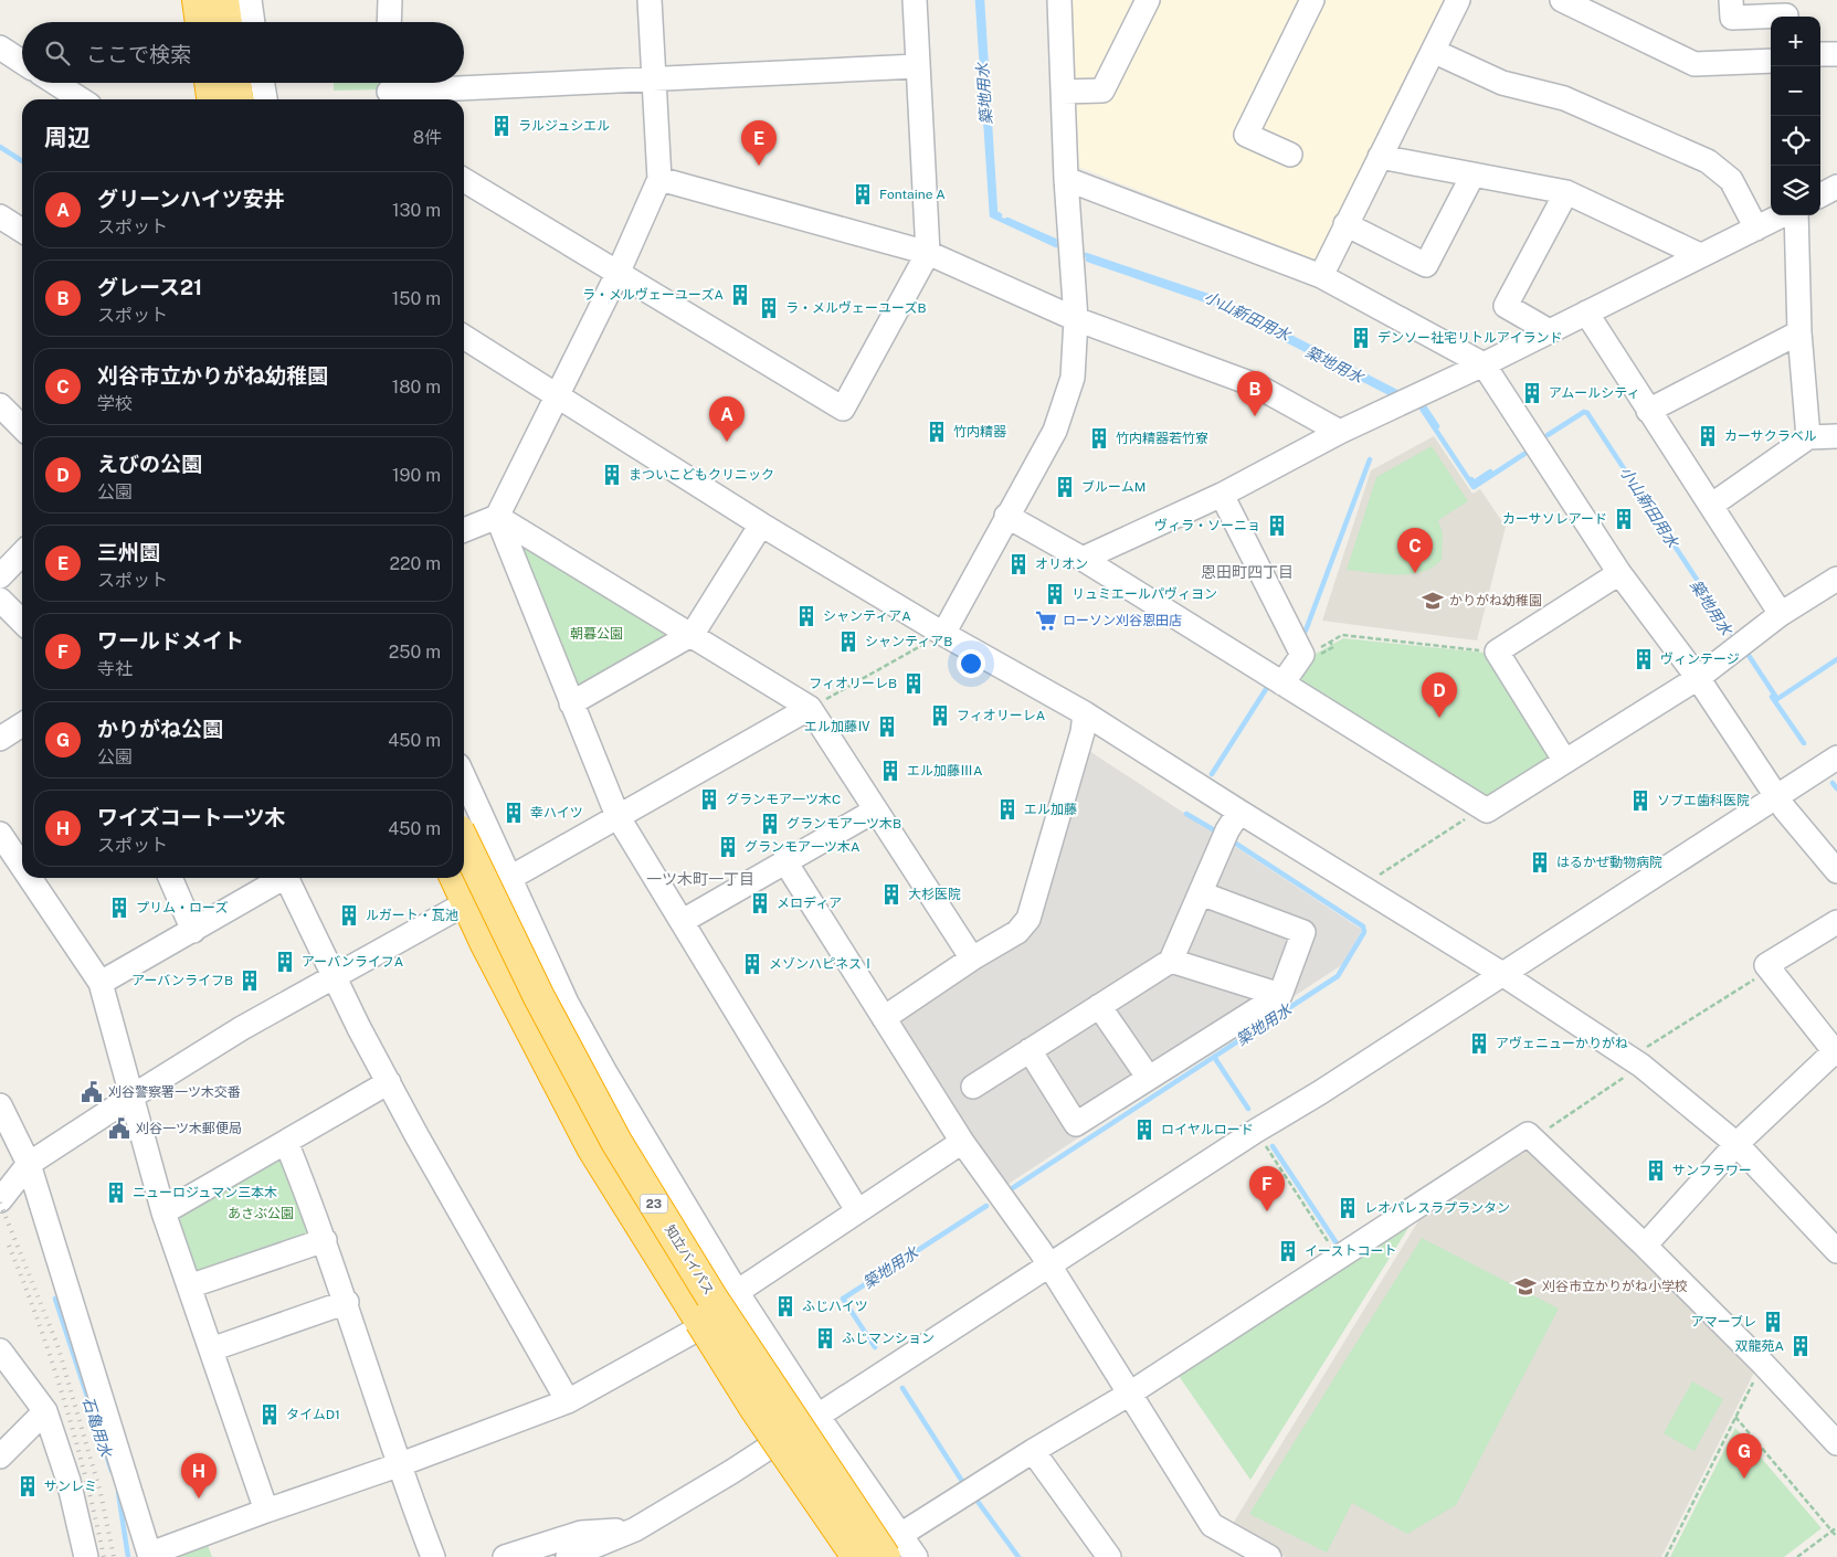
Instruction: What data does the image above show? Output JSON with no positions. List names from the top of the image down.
{
  "streets": {
    "highway": ["23", "知立バイパス"]
  },
  "districts": ["恩田町四丁目", "一ツ木町一丁目"],
  "water": ["築地用水", "小山新田用水", "石亀用水"],
  "parks": ["朝暮公園", "あさぶ公園"],
  "places": {
    "building": [
      "ラルジュシエル",
      "Fontaine A",
      "ラ・メルヴェーユーズA",
      "ラ・メルヴェーユーズB",
      "デンソー社宅リトルアイランド",
      "アムールシティ",
      "竹内精器",
      "カーサクラベル",
      "竹内精器若竹寮",
      "まついこどもクリニック",
      "ブルームM",
      "カーサソレアード",
      "ヴィラ・ソーニョ",
      "オリオン",
      "リュミエールパヴィヨン",
      "シャンティアA",
      "シャンティアB",
      "ヴィンテージ",
      "フィオリーレB",
      "フィオリーレA",
      "エル加藤Ⅳ",
      "エル加藤ⅢA",
      "グランモア一ツ木C",
      "ソブエ歯科医院",
      "エル加藤",
      "幸ハイツ",
      "グランモア一ツ木B",
      "グランモア一ツ木A",
      "はるかぜ動物病院",
      "大杉医院",
      "メロディア",
      "プリム・ローズ",
      "ルガート・瓦池",
      "アーバンライフA",
      "メゾンハピネスⅠ",
      "アーバンライフB",
      "アヴェニューかりがね",
      "ロイヤルロード",
      "サンフラワー",
      "ニューロジュマン三本木",
      "レオパレスラプランタン",
      "イーストコート",
      "ふじハイツ",
      "アマーブレ",
      "ふじマンション",
      "双龍苑A",
      "タイムD1",
      "サンレミ"
    ],
    "school or university": ["かりがね幼稚園", "刈谷市立かりがね小学校"],
    "supermarket": ["ローソン刈谷恩田店"],
    "public building": ["刈谷警察署一ツ木交番", "刈谷一ツ木郵便局"]
  },
  "page": {
    "map_buttons": ["+", "−"],
    "search": "ここで検索",
    "heading": ["周辺", "8件"],
    "pins": [
      "E",
      "B",
      "A",
      "C",
      "D",
      "F",
      "G",
      "H"
    ],
    "list": [
      {
        "mark": "A",
        "name": "グリーンハイツ安井",
        "note": "スポット",
        "value": "130 m"
      },
      {
        "mark": "B",
        "name": "グレース21",
        "note": "スポット",
        "value": "150 m"
      },
      {
        "mark": "C",
        "name": "刈谷市立かりがね幼稚園",
        "note": "学校",
        "value": "180 m"
      },
      {
        "mark": "D",
        "name": "えびの公園",
        "note": "公園",
        "value": "190 m"
      },
      {
        "mark": "E",
        "name": "三州園",
        "note": "スポット",
        "value": "220 m"
      },
      {
        "mark": "F",
        "name": "ワールドメイト",
        "note": "寺社",
        "value": "250 m"
      },
      {
        "mark": "G",
        "name": "かりがね公園",
        "note": "公園",
        "value": "450 m"
      },
      {
        "mark": "H",
        "name": "ワイズコート一ツ木",
        "note": "スポット",
        "value": "450 m"
      }
    ]
  }
}
